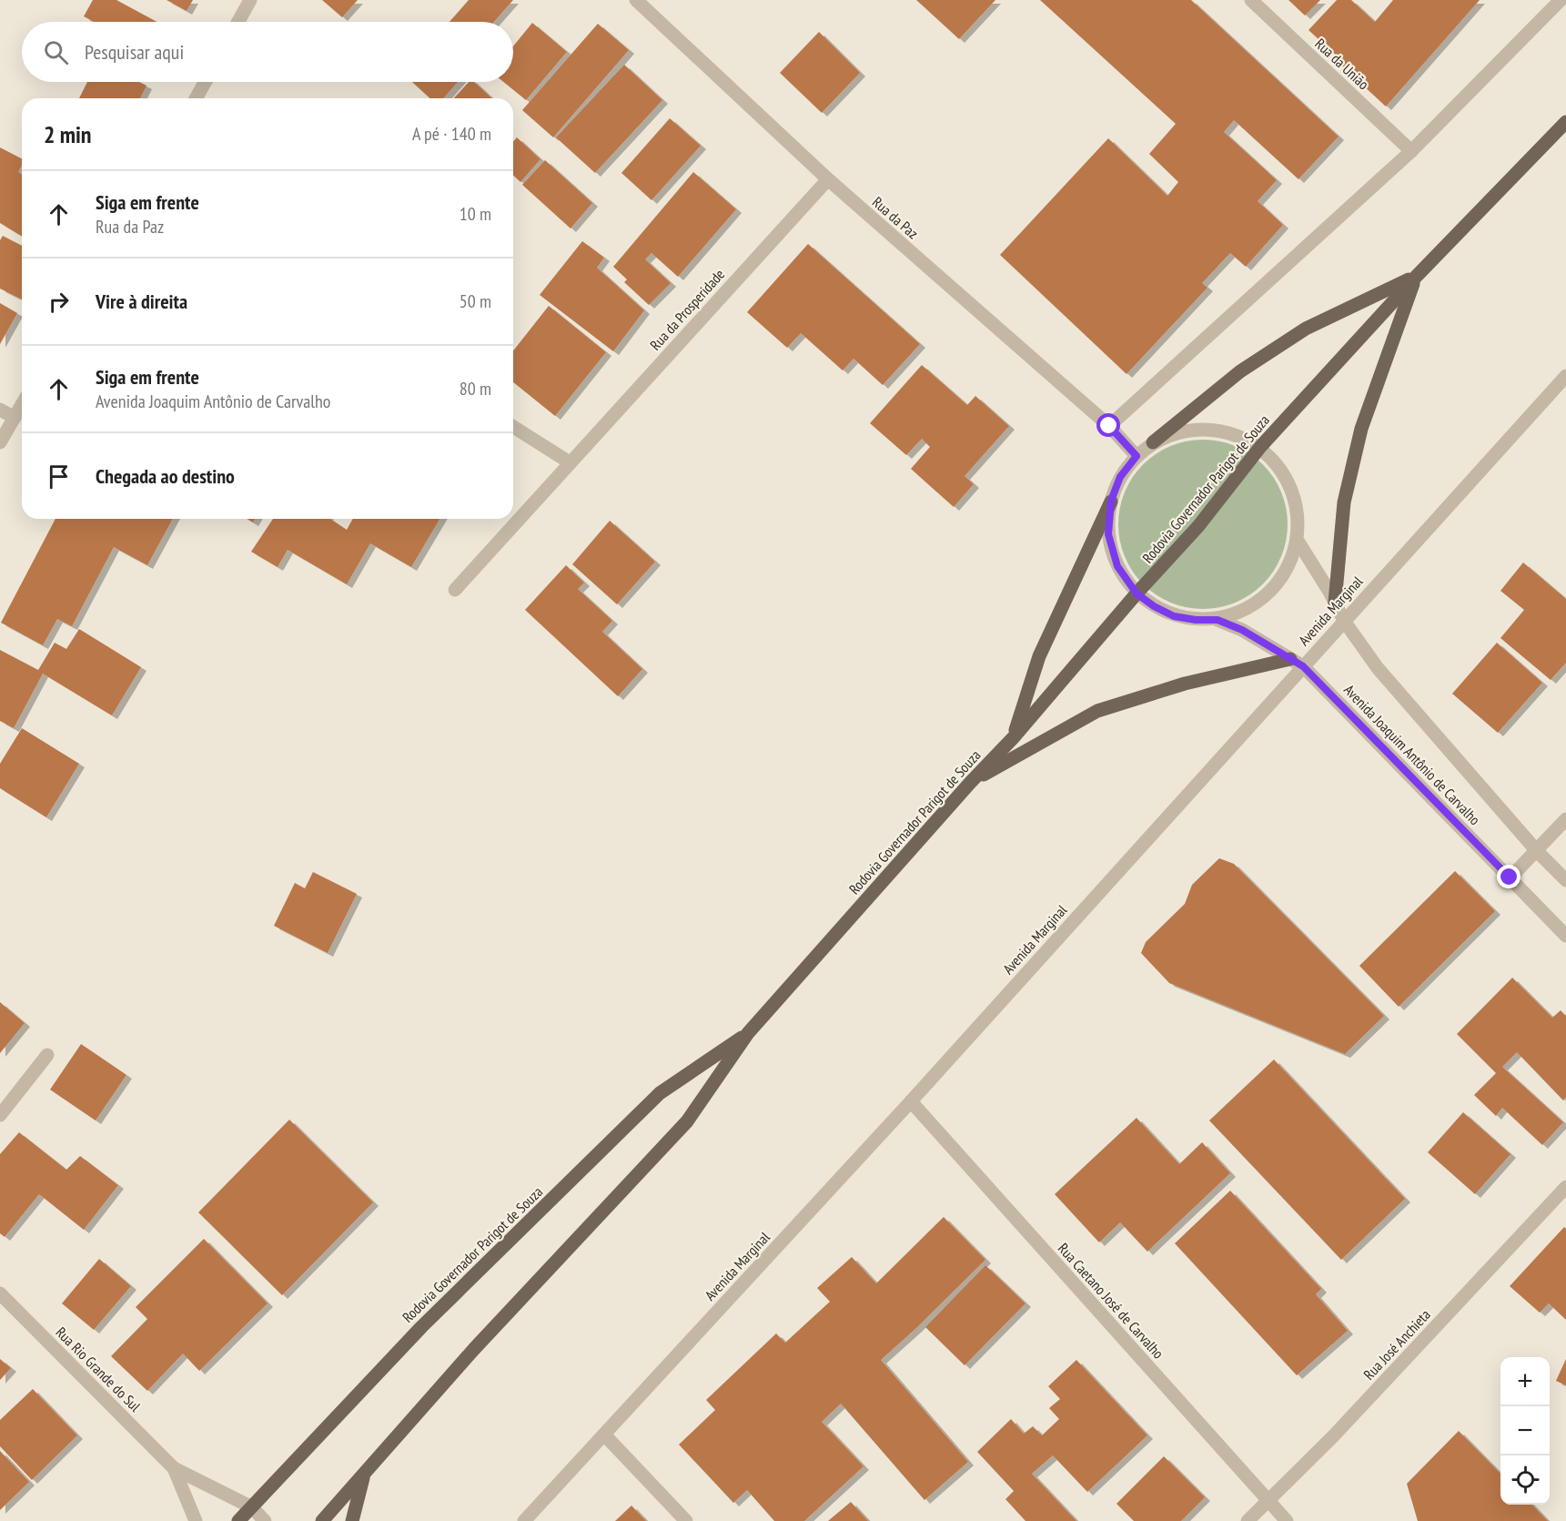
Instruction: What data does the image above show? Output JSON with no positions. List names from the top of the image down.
{
  "streets": {
    "main road": ["Rodovia Governador Parigot de Souza"],
    "street": [
      "Rua da União",
      "Rua da Paz",
      "Rua da Prosperidade",
      "Avenida Marginal",
      "Avenida Joaquim Antônio de Carvalho",
      "Rua Caetano José de Carvalho",
      "Rua José Anchieta",
      "Rua Rio Grande do Sul"
    ]
  },
  "crossings": [
    ["Rua da Paz", "Rua da Prosperidade"],
    ["Rodovia Governador Parigot de Souza", "Rua Rio Grande do Sul"],
    ["Avenida Marginal", "Avenida Joaquim Antônio de Carvalho"],
    ["Avenida Marginal", "Rua Caetano José de Carvalho"],
    ["Rua Caetano José de Carvalho", "Rua José Anchieta"]
  ],
  "page": {
    "search": "Pesquisar aqui",
    "heading": ["2 min", "A pé · 140 m"],
    "list": [
      ["Siga em frente", "Rua da Paz", "10 m"],
      ["Vire à direita", "50 m"],
      ["Siga em frente", "Avenida Joaquim Antônio de Carvalho", "80 m"],
      "Chegada ao destino"
    ],
    "map_buttons": ["+", "−"]
  }
}
